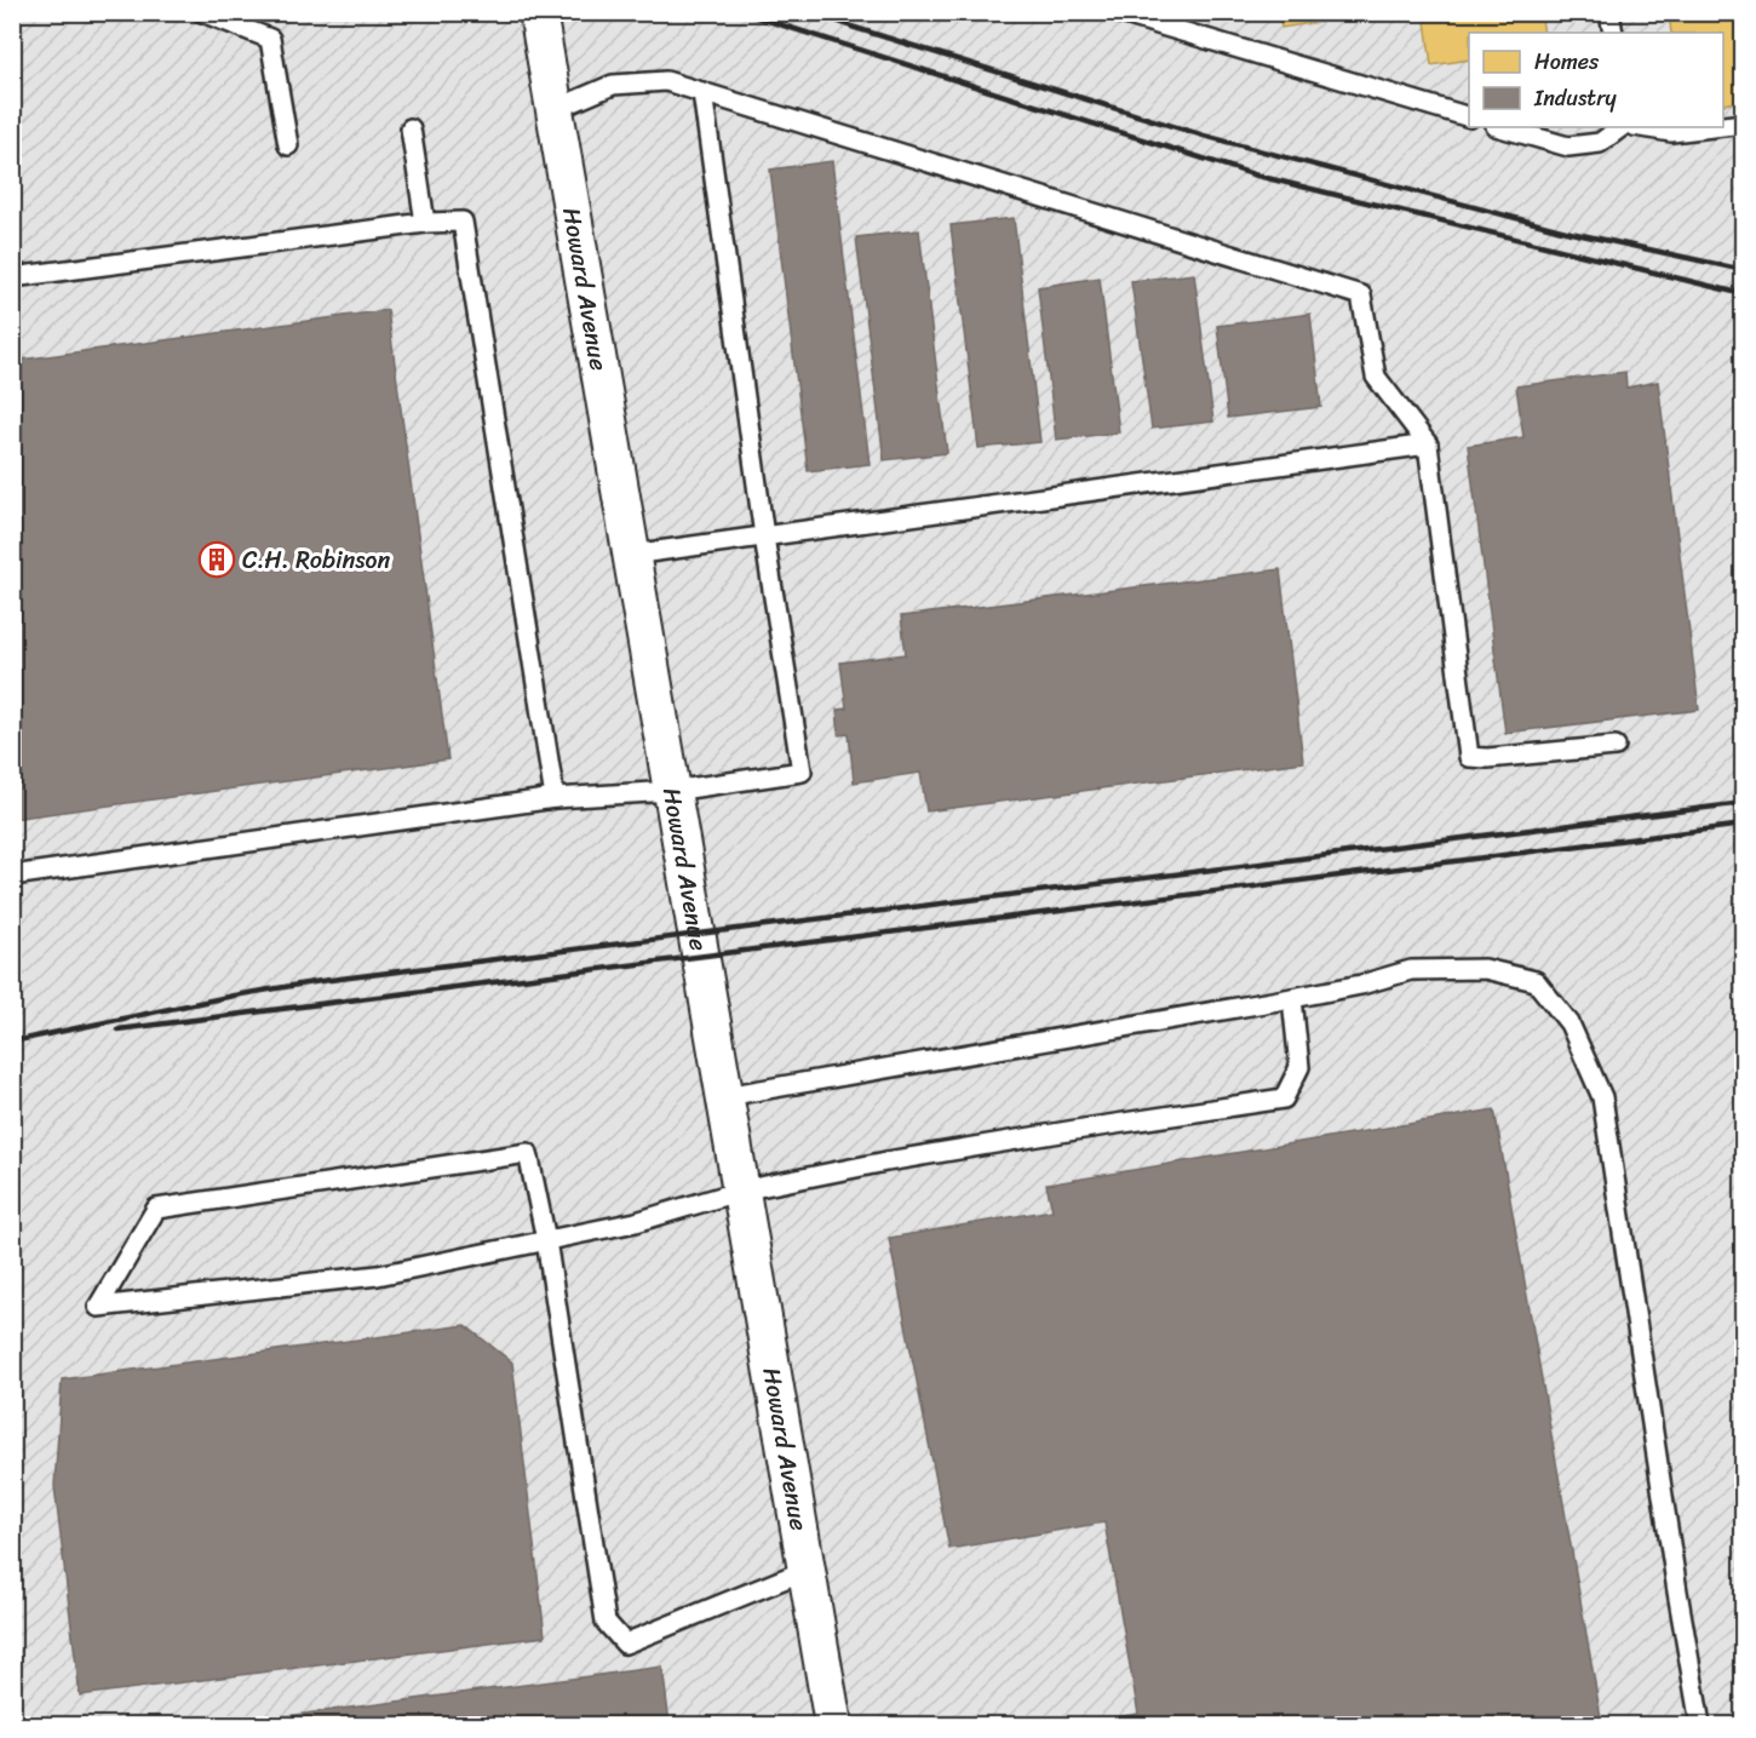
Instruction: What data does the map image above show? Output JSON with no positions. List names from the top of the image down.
{
  "streets": {
    "street": ["Howard Avenue"]
  },
  "places": {
    "building": ["C.H. Robinson"]
  },
  "legend": ["Homes", "Industry"]
}
